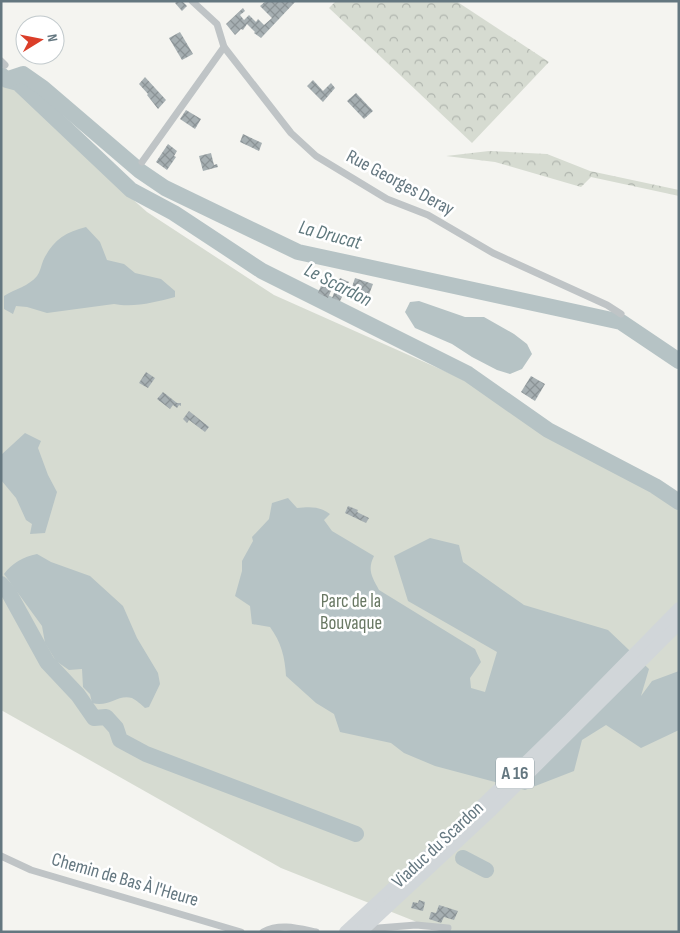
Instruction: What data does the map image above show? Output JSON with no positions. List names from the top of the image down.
{
  "streets": {
    "highway": ["A 16", "Viaduc du Scardon"],
    "street": ["Rue Georges Deray", "Chemin de Bas À l'Heure"]
  },
  "water": ["La Drucat", "Le Scardon"],
  "parks": ["Parc de la Bouvaque"],
  "north": "right"
}
